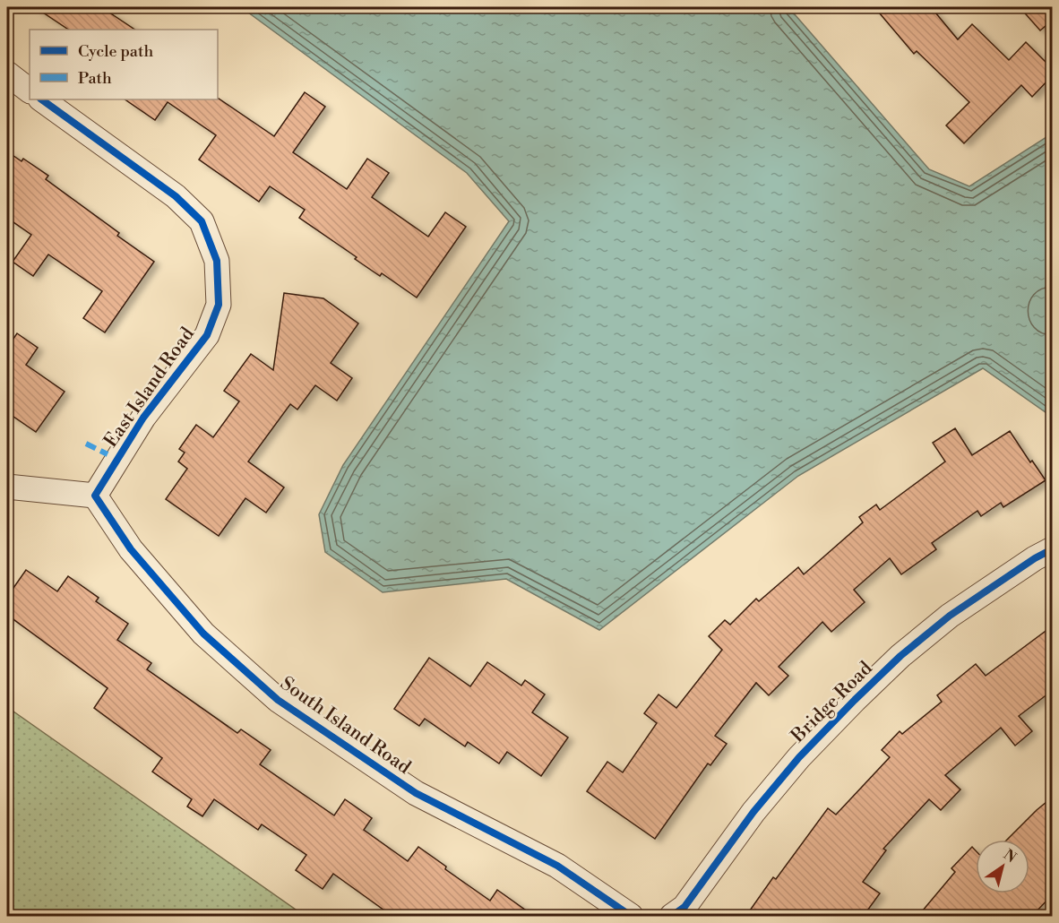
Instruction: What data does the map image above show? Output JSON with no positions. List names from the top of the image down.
{
  "streets": {
    "street": ["East Island Road", "Bridge Road", "South Island Road"]
  },
  "crossings": [
    ["East Island Road", "South Island Road"]
  ],
  "legend": ["Cycle path", "Path"],
  "north": "top right"
}
